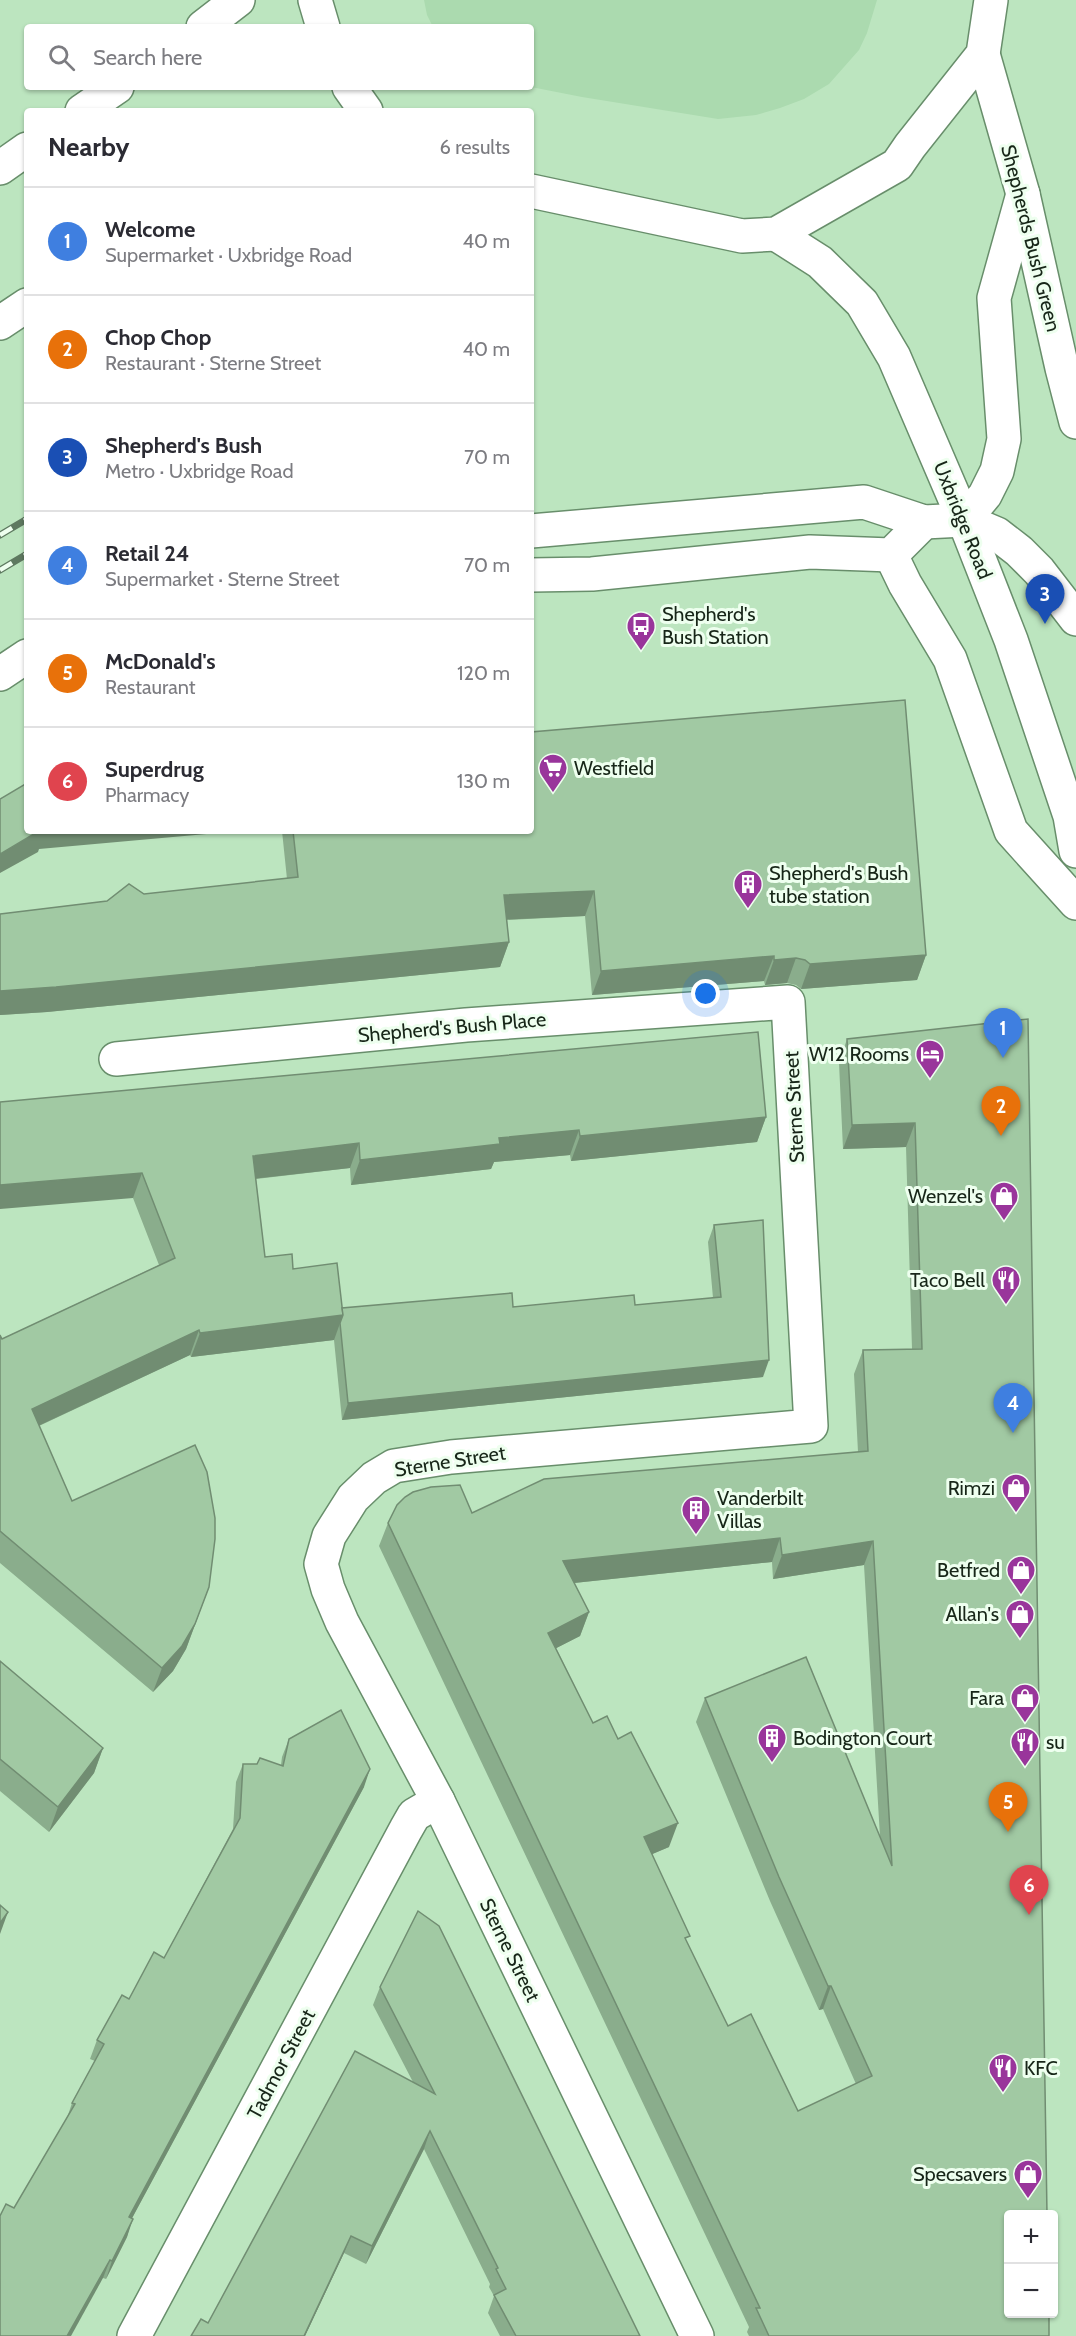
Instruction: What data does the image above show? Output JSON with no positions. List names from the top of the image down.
{
  "streets": {
    "main road": [
      "Shepherds Bush Green",
      "Uxbridge Road",
      "Shepherd's Bush Place",
      "Sterne Street",
      "Tadmor Street"
    ]
  },
  "crossings": [
    ["Shepherd's Bush Place", "Sterne Street"],
    ["Sterne Street", "Tadmor Street"]
  ],
  "places": {
    "bus stop": ["Shepherd's Bush Station"],
    "supermarket": ["Westfield"],
    "building": ["Shepherd's Bush tube station", "Vanderbilt Villas", "Bodington Court"],
    "hotel": ["W12 Rooms"],
    "shop": [
      "Wenzel's",
      "Rimzi",
      "Betfred",
      "Allan's",
      "Fara",
      "Specsavers"
    ],
    "restaurant": ["Taco Bell", "su", "KFC"]
  },
  "page": {
    "search": "Search here",
    "heading": ["Nearby", "6 results"],
    "list": [
      {
        "mark": "1",
        "name": "Welcome",
        "note": "Supermarket · Uxbridge Road",
        "value": "40 m"
      },
      {
        "mark": "2",
        "name": "Chop Chop",
        "note": "Restaurant · Sterne Street",
        "value": "40 m"
      },
      {
        "mark": "3",
        "name": "Shepherd's Bush",
        "note": "Metro · Uxbridge Road",
        "value": "70 m"
      },
      {
        "mark": "4",
        "name": "Retail 24",
        "note": "Supermarket · Sterne Street",
        "value": "70 m"
      },
      {
        "mark": "5",
        "name": "McDonald's",
        "note": "Restaurant",
        "value": "120 m"
      },
      {
        "mark": "6",
        "name": "Superdrug",
        "note": "Pharmacy",
        "value": "130 m"
      }
    ],
    "pins": [
      "3",
      "1",
      "2",
      "4",
      "5",
      "6"
    ],
    "map_buttons": ["+", "−"]
  }
}
